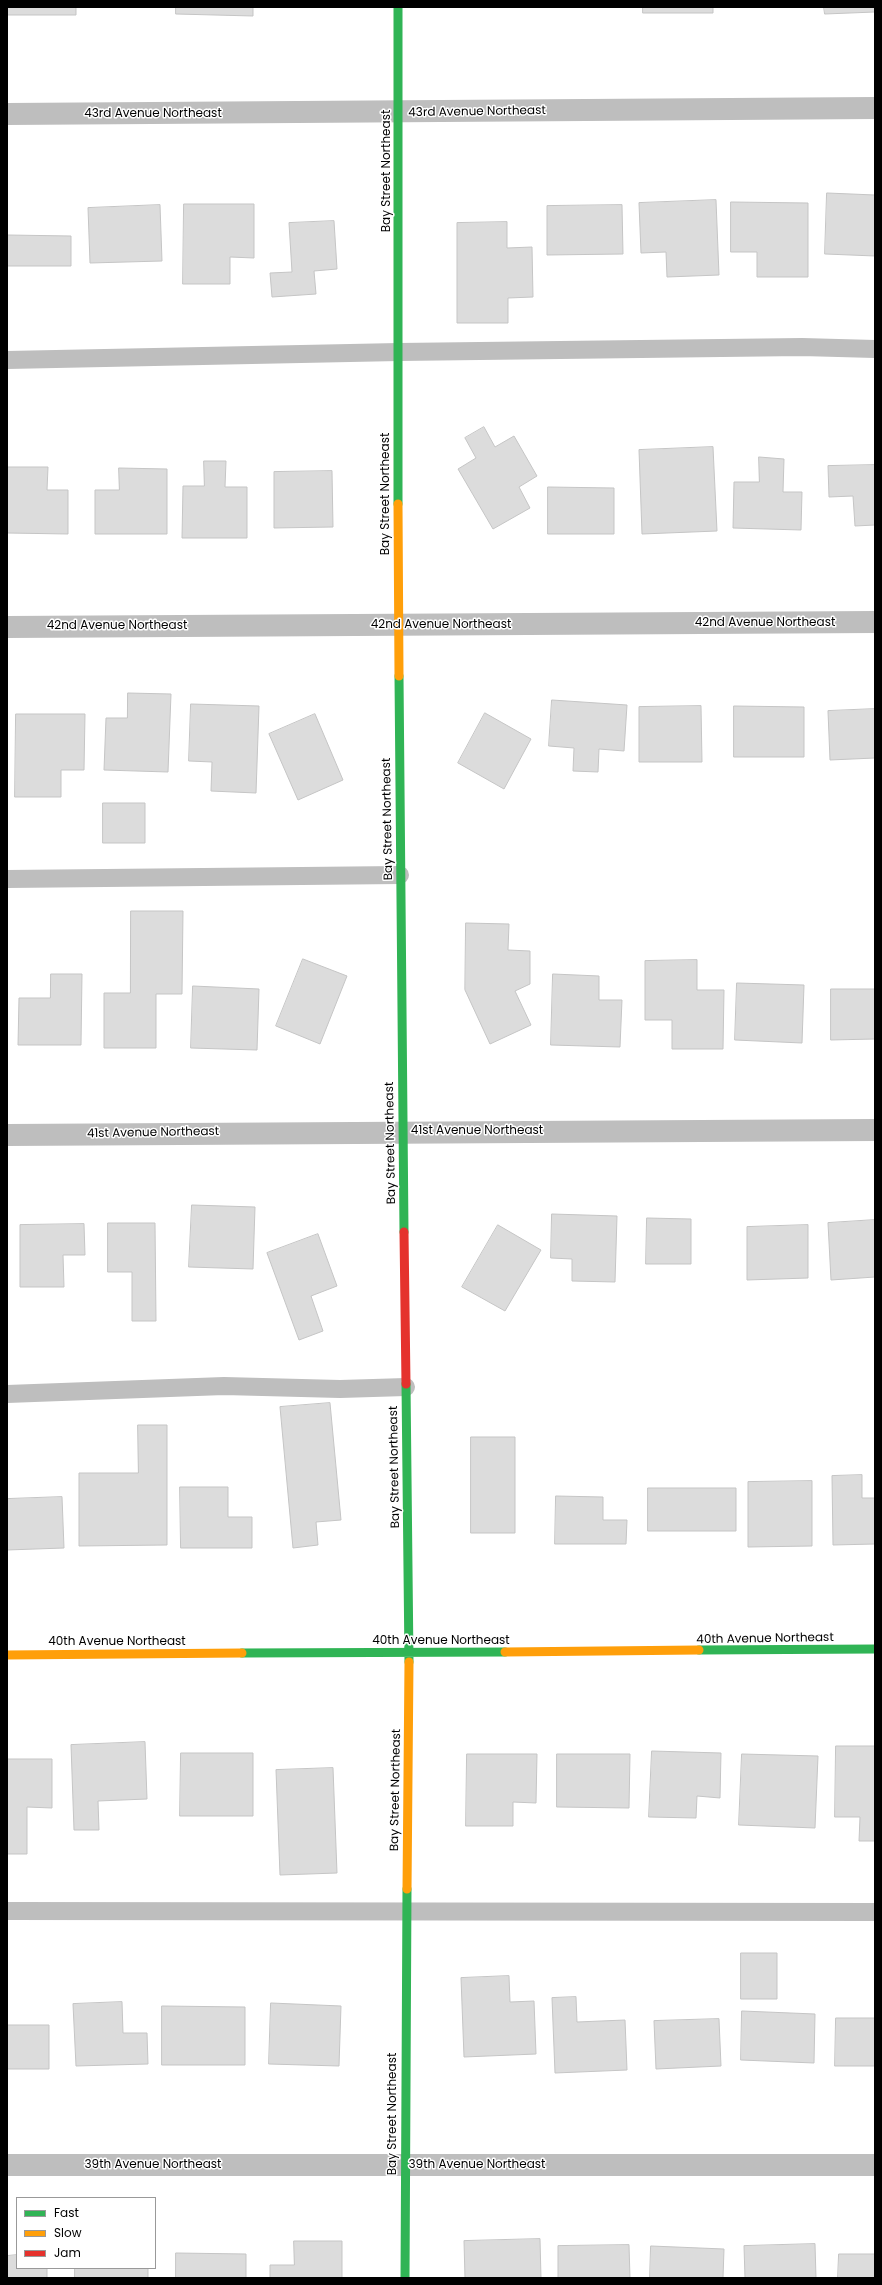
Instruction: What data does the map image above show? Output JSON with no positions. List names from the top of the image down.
{
  "streets": {
    "street": [
      "43rd Avenue Northeast",
      "Bay Street Northeast",
      "42nd Avenue Northeast",
      "41st Avenue Northeast",
      "40th Avenue Northeast",
      "39th Avenue Northeast"
    ]
  },
  "crossings": [
    ["43rd Avenue Northeast", "Bay Street Northeast"],
    ["Bay Street Northeast", "42nd Avenue Northeast"],
    ["Bay Street Northeast", "41st Avenue Northeast"],
    ["Bay Street Northeast", "40th Avenue Northeast"],
    ["Bay Street Northeast", "39th Avenue Northeast"]
  ],
  "legend": ["Fast", "Slow", "Jam"]
}
